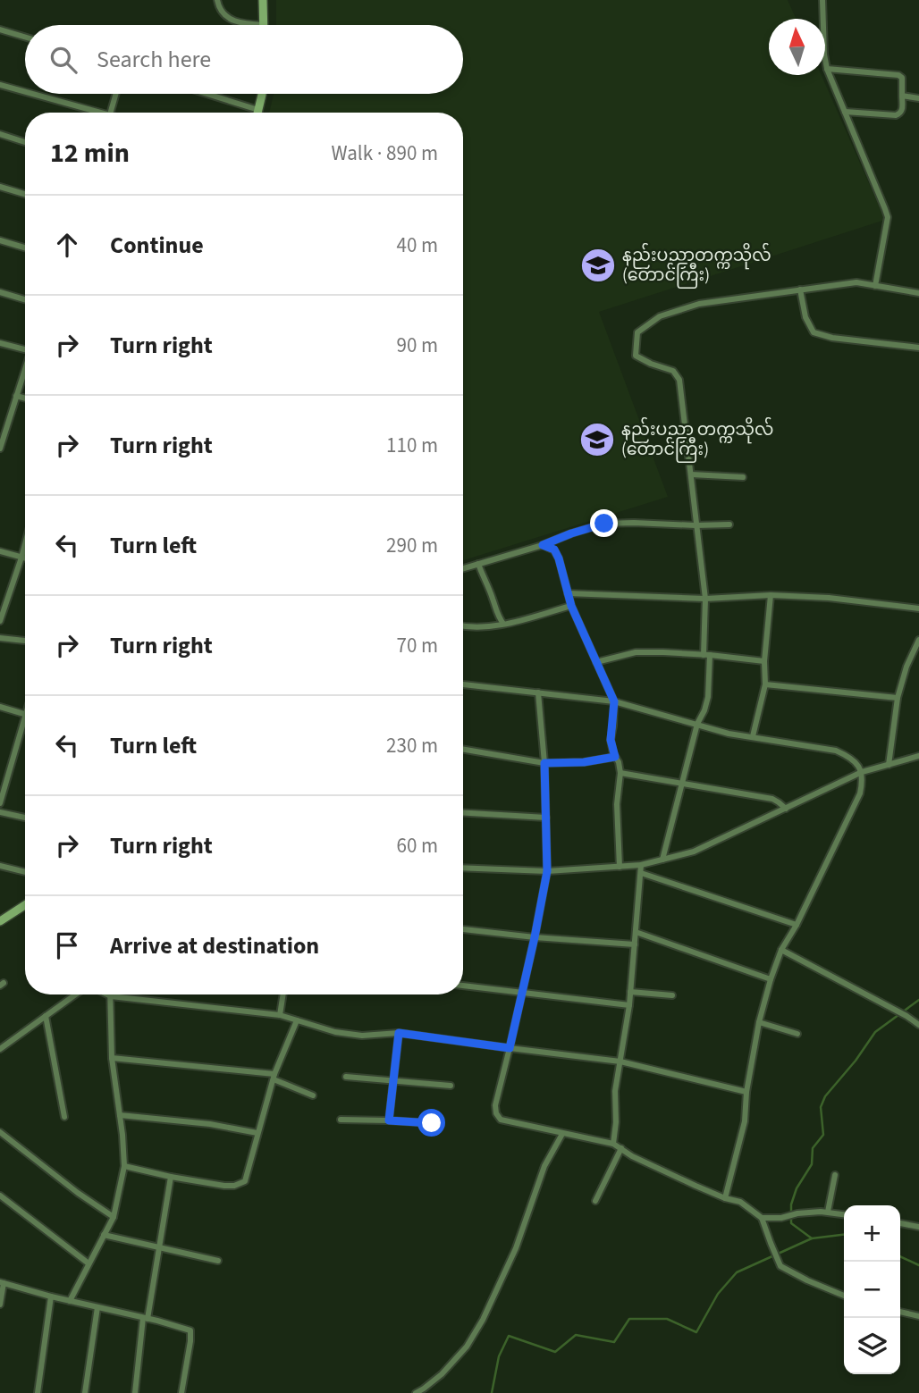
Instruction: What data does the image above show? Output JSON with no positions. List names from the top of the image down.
{
  "places": {
    "school or university": ["နည်းပညာတက္ကသိုလ် (တောင်ကြီး)", "နည်းပညာ တက္ကသိုလ် (တောင်ကြီး)"]
  },
  "north": "top",
  "page": {
    "search": "Search here",
    "heading": ["12 min", "Walk · 890 m"],
    "list": [
      ["Continue", "40 m"],
      ["Turn right", "90 m"],
      ["Turn right", "110 m"],
      ["Turn left", "290 m"],
      ["Turn right", "70 m"],
      ["Turn left", "230 m"],
      ["Turn right", "60 m"],
      "Arrive at destination"
    ],
    "map_buttons": ["+", "−"]
  }
}
